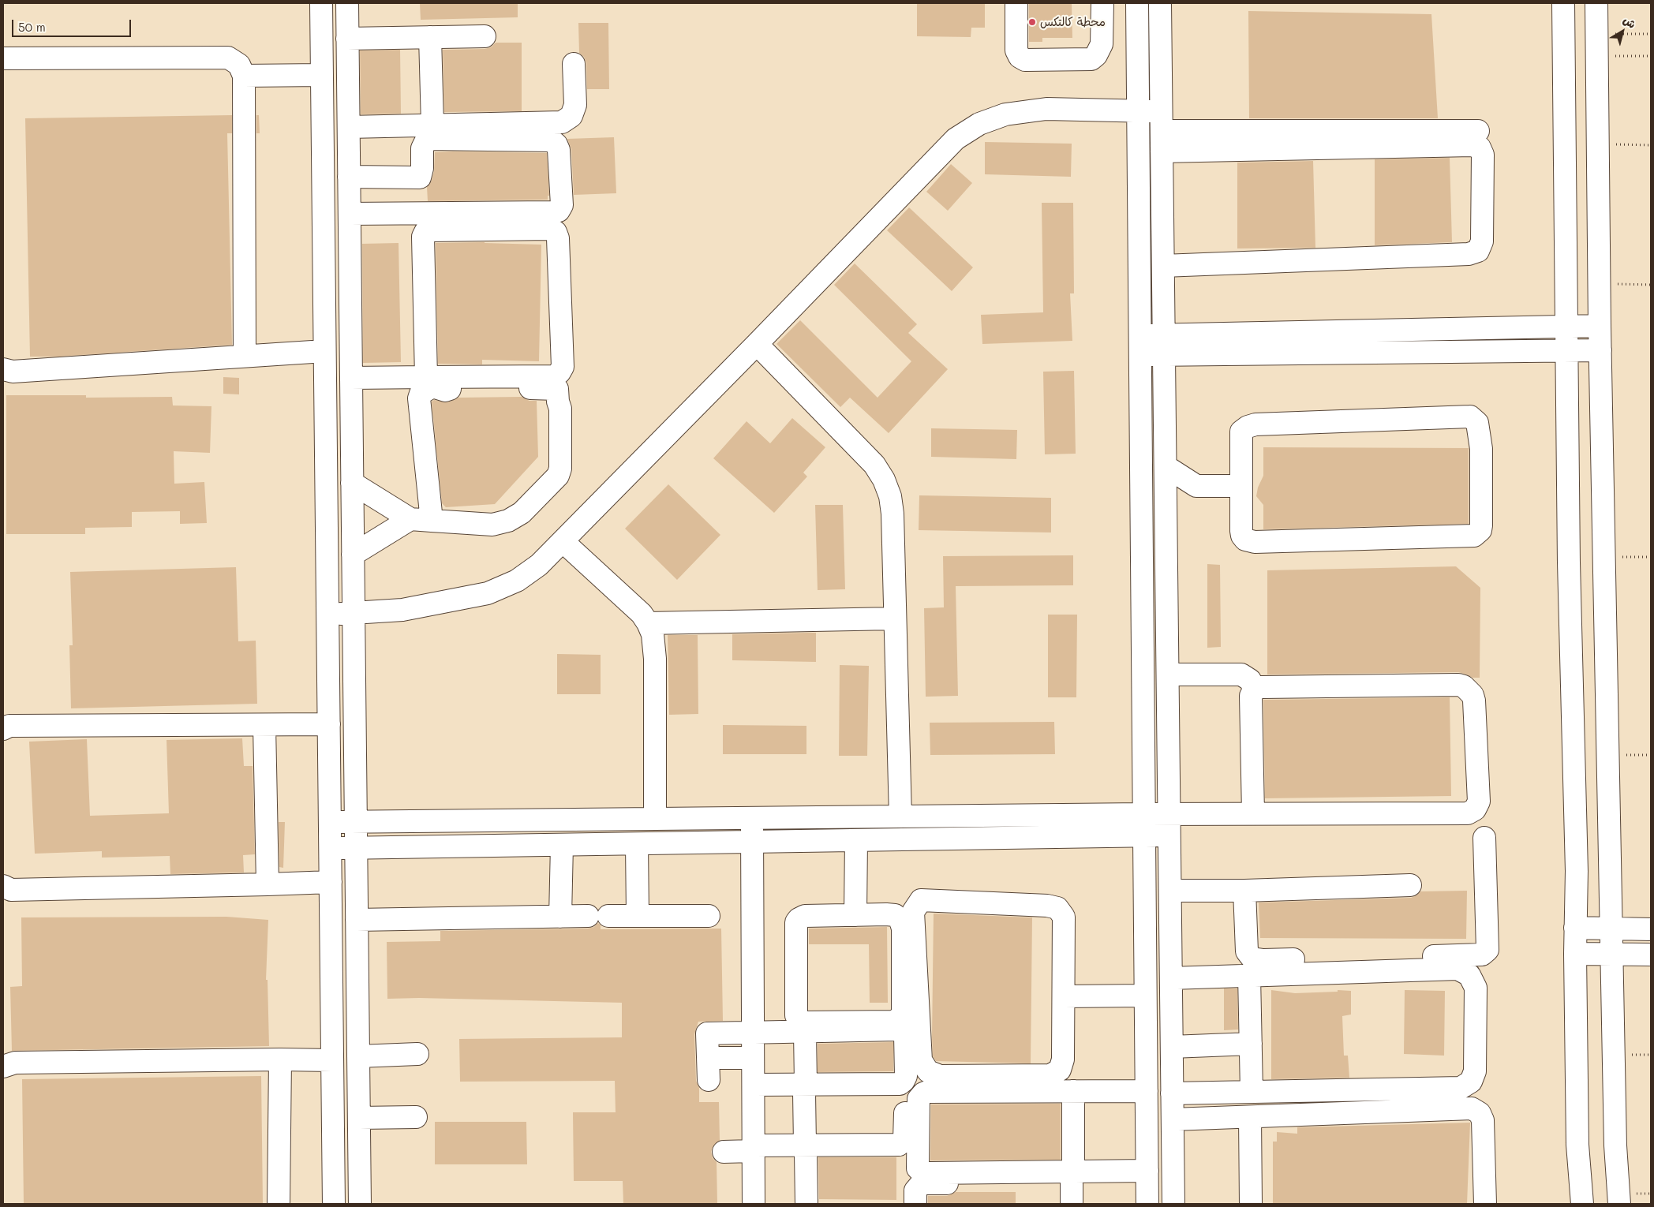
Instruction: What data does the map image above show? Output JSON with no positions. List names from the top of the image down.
{
  "places": ["محطة كالتكس"],
  "scale_bar": "50 m",
  "north": "top right"
}
